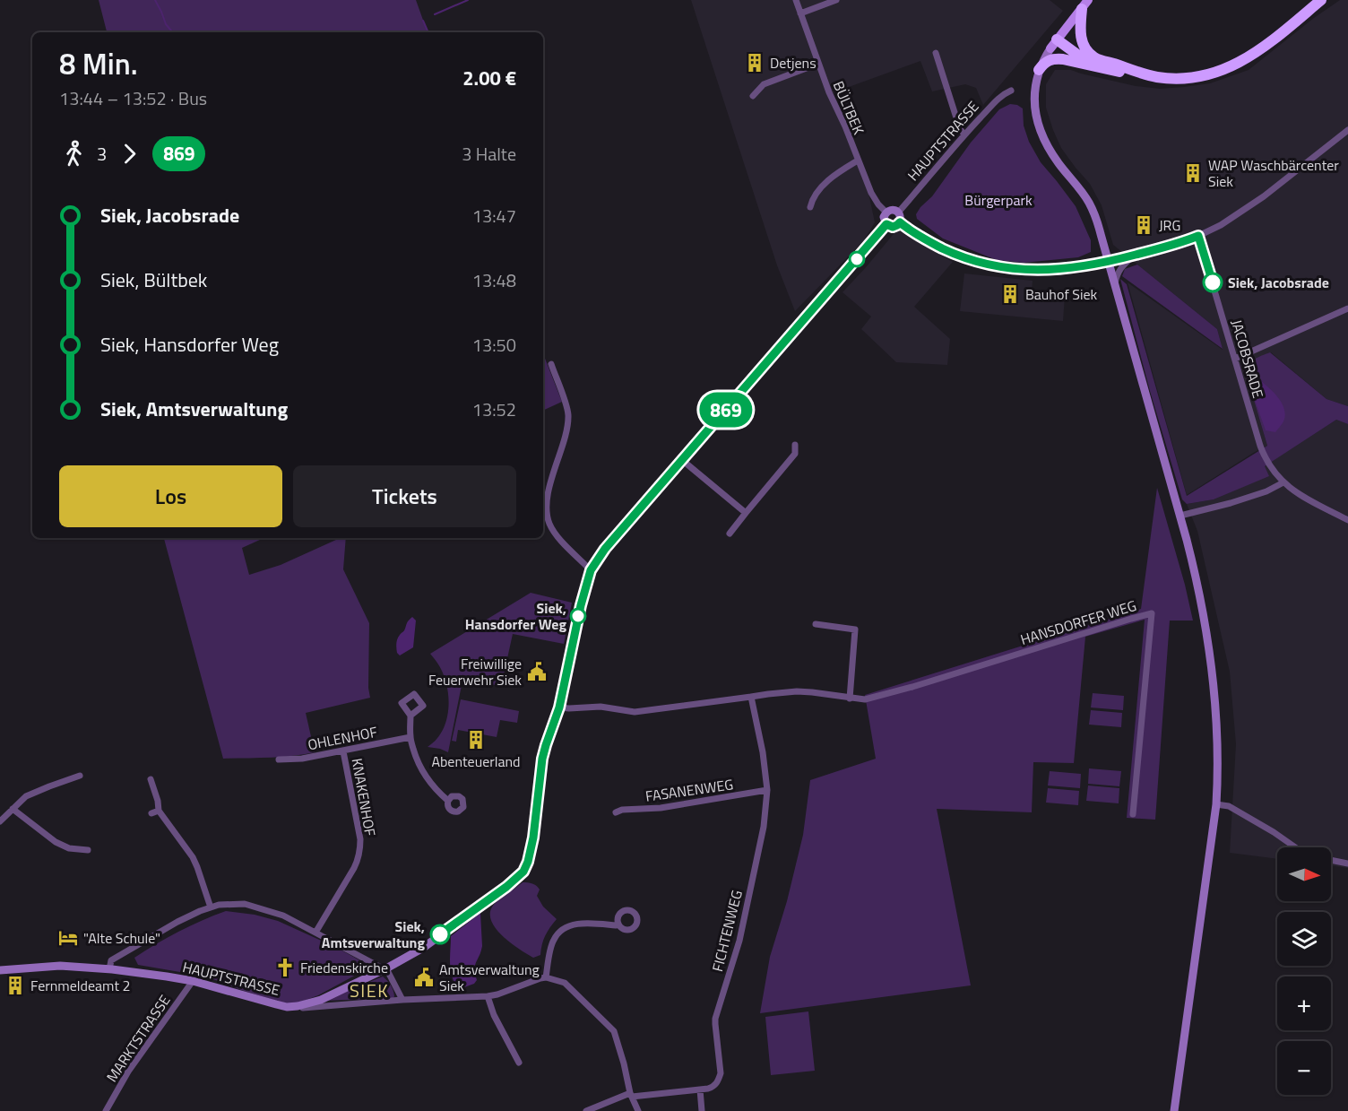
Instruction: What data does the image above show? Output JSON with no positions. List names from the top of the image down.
{
  "streets": {
    "street": [
      "BÜLTBEK",
      "HAUPTSTRASSE",
      "JACOBSRADE",
      "HANSDORFER WEG",
      "OHLENHOF",
      "FASANENWEG",
      "KNAKENHOF",
      "FICHTENWEG",
      "MARKTSTRASSE"
    ]
  },
  "crossings": [
    ["BÜLTBEK", "HAUPTSTRASSE"],
    ["HAUPTSTRASSE", "HANSDORFER WEG"],
    ["HAUPTSTRASSE", "MARKTSTRASSE"],
    ["HANSDORFER WEG", "FICHTENWEG"],
    ["OHLENHOF", "KNAKENHOF"],
    ["FASANENWEG", "FICHTENWEG"]
  ],
  "districts": ["SIEK"],
  "parks": ["Bürgerpark"],
  "places": {
    "building": [
      "Detjens",
      "WAP Waschbärcenter Siek",
      "JRG",
      "Bauhof Siek",
      "Abenteuerland",
      "Fernmeldeamt 2"
    ],
    "other": ["Siek, Jacobsrade", "Siek, Hansdorfer Weg", "Siek, Amtsverwaltung"],
    "public building": ["Freiwillige Feuerwehr Siek", "Amtsverwaltung Siek"],
    "hotel": ["\"Alte Schule\""],
    "church": ["Friedenskirche"]
  },
  "lines": ["bus line 869"],
  "north": "right",
  "page": {
    "on_map": "869",
    "heading": ["8 Min.", "13:44 – 13:52 · Bus", "2.00 €"],
    "legs": ["3", "869", "3 Halte"],
    "list": [
      {
        "name": "Siek, Jacobsrade",
        "value": "13:47"
      },
      {
        "name": "Siek, Bültbek",
        "value": "13:48"
      },
      {
        "name": "Siek, Hansdorfer Weg",
        "value": "13:50"
      },
      {
        "name": "Siek, Amtsverwaltung",
        "value": "13:52"
      }
    ],
    "buttons": ["Los", "Tickets"],
    "map_buttons": ["+", "−"]
  }
}
